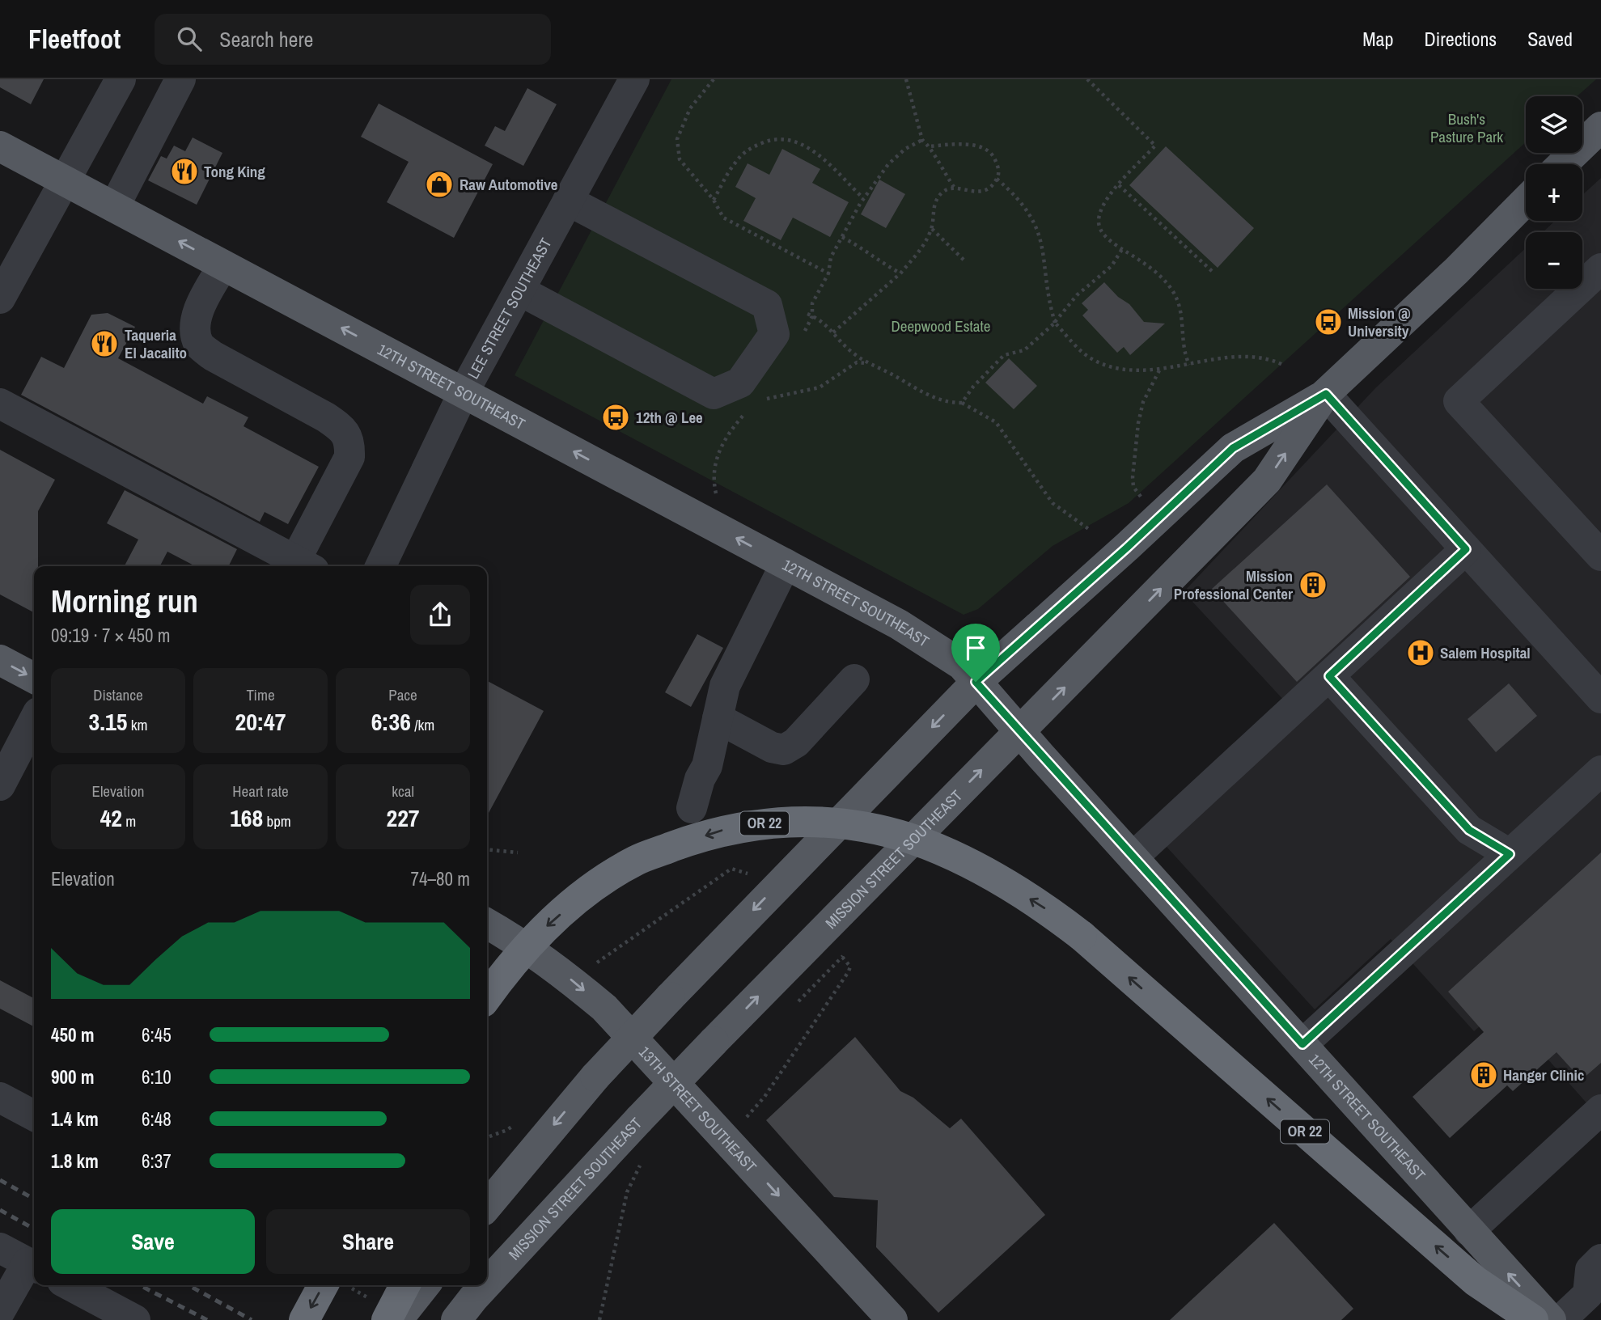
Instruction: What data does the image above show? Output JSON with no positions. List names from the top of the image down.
{
  "streets": {
    "highway": ["OR 22"],
    "main road": ["12TH STREET SOUTHEAST", "MISSION STREET SOUTHEAST", "13TH STREET SOUTHEAST"],
    "street": ["LEE STREET SOUTHEAST"]
  },
  "crossings": [
    ["LEE STREET SOUTHEAST", "12TH STREET SOUTHEAST"],
    ["12TH STREET SOUTHEAST", "OR 22"],
    ["12TH STREET SOUTHEAST", "MISSION STREET SOUTHEAST"]
  ],
  "one_way": ["12TH STREET SOUTHEAST", "13TH STREET SOUTHEAST"],
  "parks": ["Bush's Pasture Park", "Deepwood Estate"],
  "places": {
    "restaurant": ["Tong King", "Taqueria El Jacalito"],
    "shop": ["Raw Automotive"],
    "bus stop": ["Mission @ University", "12th @ Lee"],
    "building": ["Mission Professional Center", "Hanger Clinic"],
    "hospital": ["Salem Hospital"]
  },
  "page": {
    "header": "Fleetfoot",
    "search": "Search here",
    "nav": ["Map", "Directions", "Saved"],
    "map_buttons": ["+", "−"],
    "heading": ["Morning run", "09:19 · 7 × 450 m"],
    "stats": [
      ["Distance", "3.15 km"],
      ["Time", "20:47"],
      ["Pace", "6:36 /km"],
      ["Elevation", "42 m"],
      ["Heart rate", "168 bpm"],
      ["kcal", "227"]
    ],
    "chart": ["Elevation", "74–80 m"],
    "list": [
      {
        "name": "450 m",
        "note": "6:45"
      },
      {
        "name": "900 m",
        "note": "6:10"
      },
      {
        "name": "1.4 km",
        "note": "6:48"
      },
      {
        "name": "1.8 km",
        "note": "6:37"
      }
    ],
    "buttons": ["Save", "Share"]
  }
}
